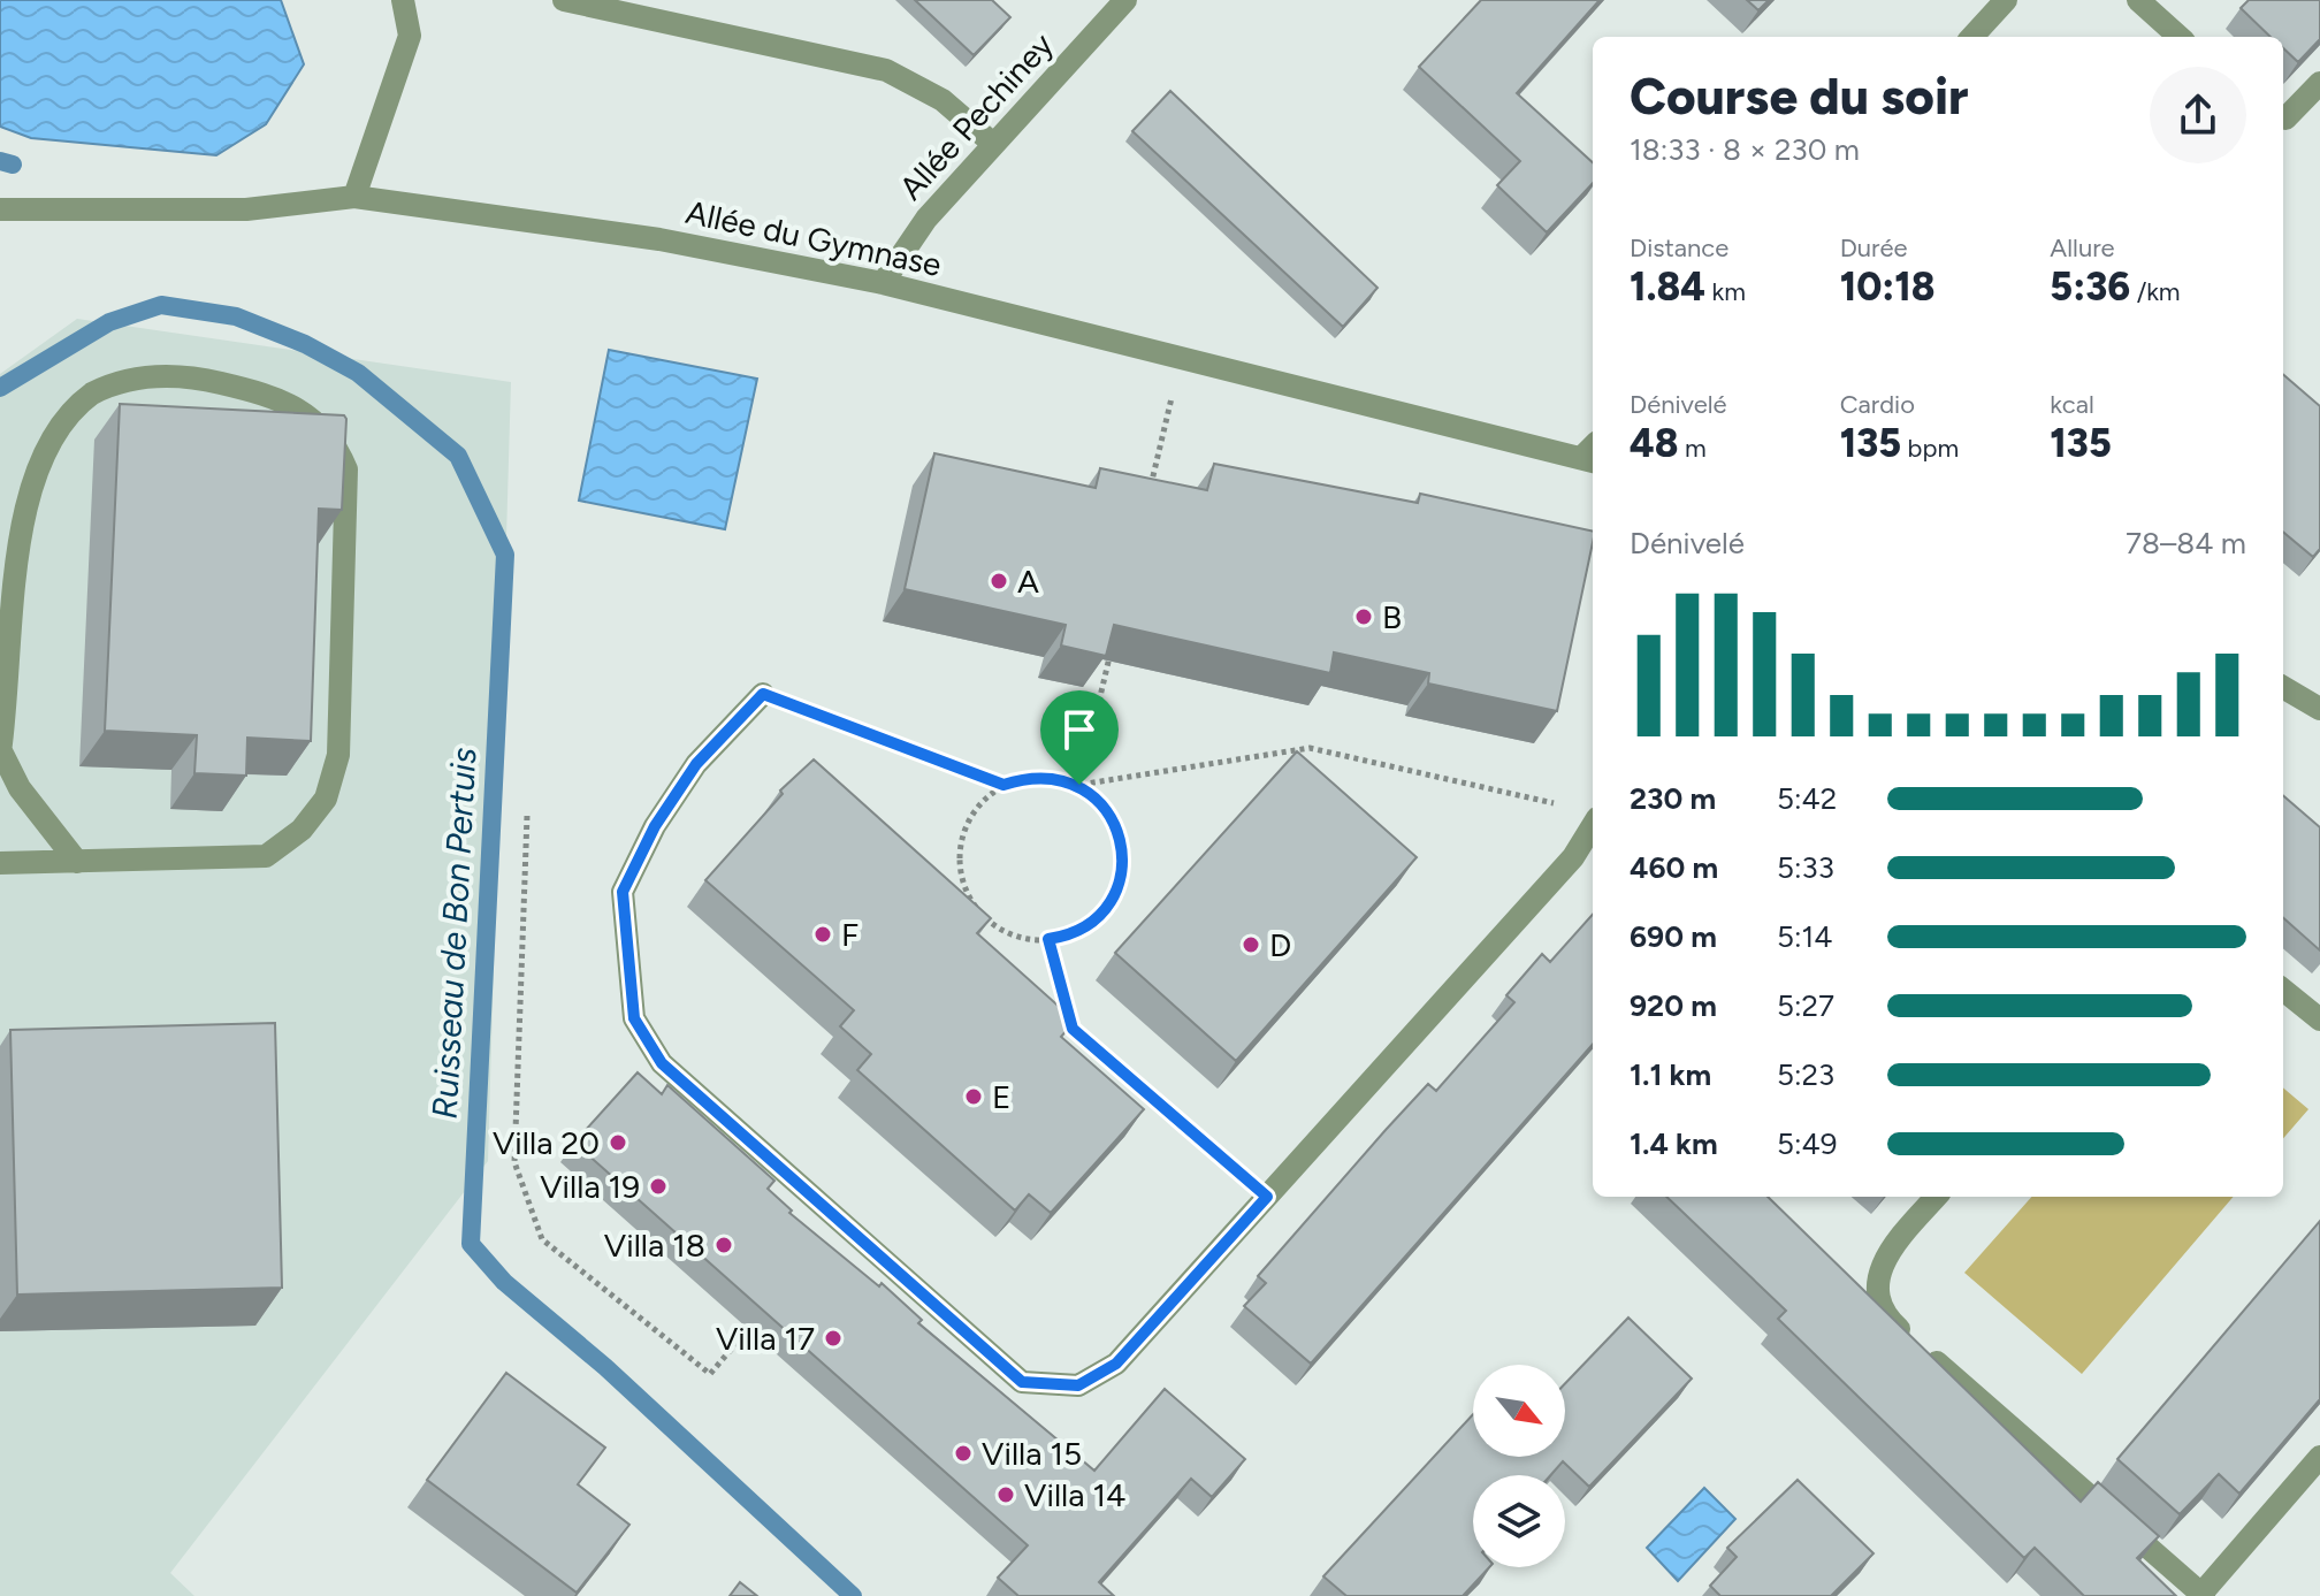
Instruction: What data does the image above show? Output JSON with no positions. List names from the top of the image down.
{
  "streets": {
    "street": ["Allée Pechiney", "Allée du Gymnase"]
  },
  "crossings": [
    ["Allée Pechiney", "Allée du Gymnase"]
  ],
  "water": ["Ruisseau de Bon Pertuis"],
  "places": [
    "A",
    "B",
    "F",
    "D",
    "E",
    "Villa 20",
    "Villa 19",
    "Villa 18",
    "Villa 17",
    "Villa 15",
    "Villa 14"
  ],
  "north": "bottom right",
  "page": {
    "heading": ["Course du soir", "18:33 · 8 × 230 m"],
    "stats": [
      ["Distance", "1.84 km"],
      ["Durée", "10:18"],
      ["Allure", "5:36 /km"],
      ["Dénivelé", "48 m"],
      ["Cardio", "135 bpm"],
      ["kcal", "135"]
    ],
    "chart": ["Dénivelé", "78–84 m"],
    "list": [
      {
        "name": "230 m",
        "note": "5:42"
      },
      {
        "name": "460 m",
        "note": "5:33"
      },
      {
        "name": "690 m",
        "note": "5:14"
      },
      {
        "name": "920 m",
        "note": "5:27"
      },
      {
        "name": "1.1 km",
        "note": "5:23"
      },
      {
        "name": "1.4 km",
        "note": "5:49"
      }
    ]
  }
}
